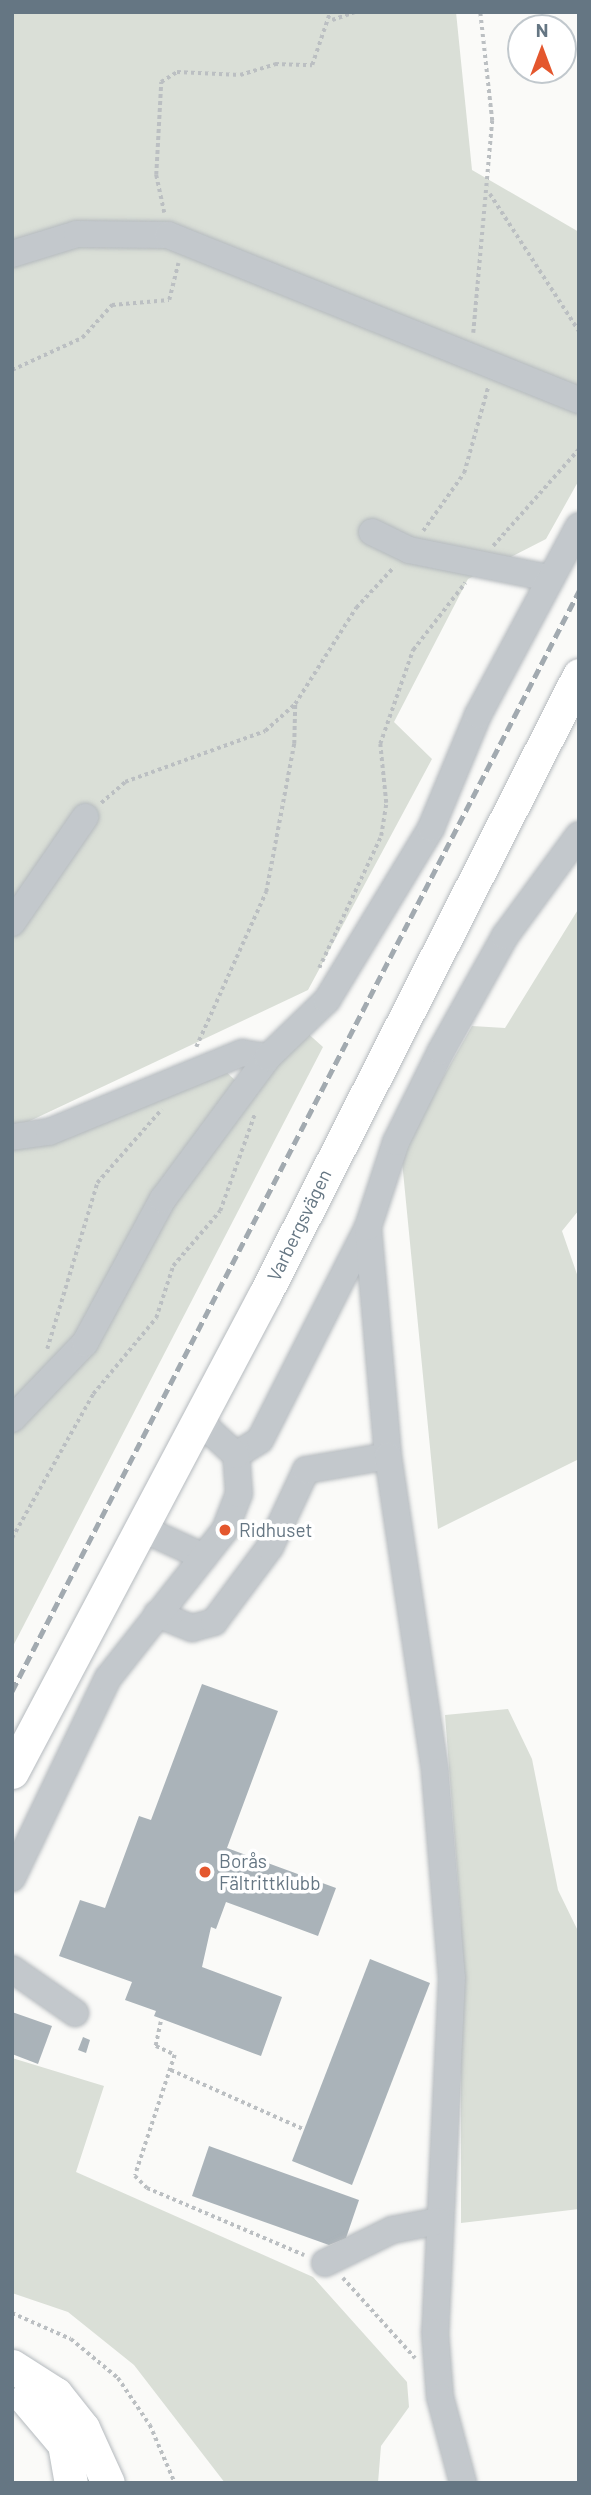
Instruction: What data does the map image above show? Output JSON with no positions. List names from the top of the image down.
{
  "streets": {
    "main road": ["Varbergsvägen"]
  },
  "places": ["Ridhuset", "Borås Fältrittklubb"],
  "north": "top"
}
